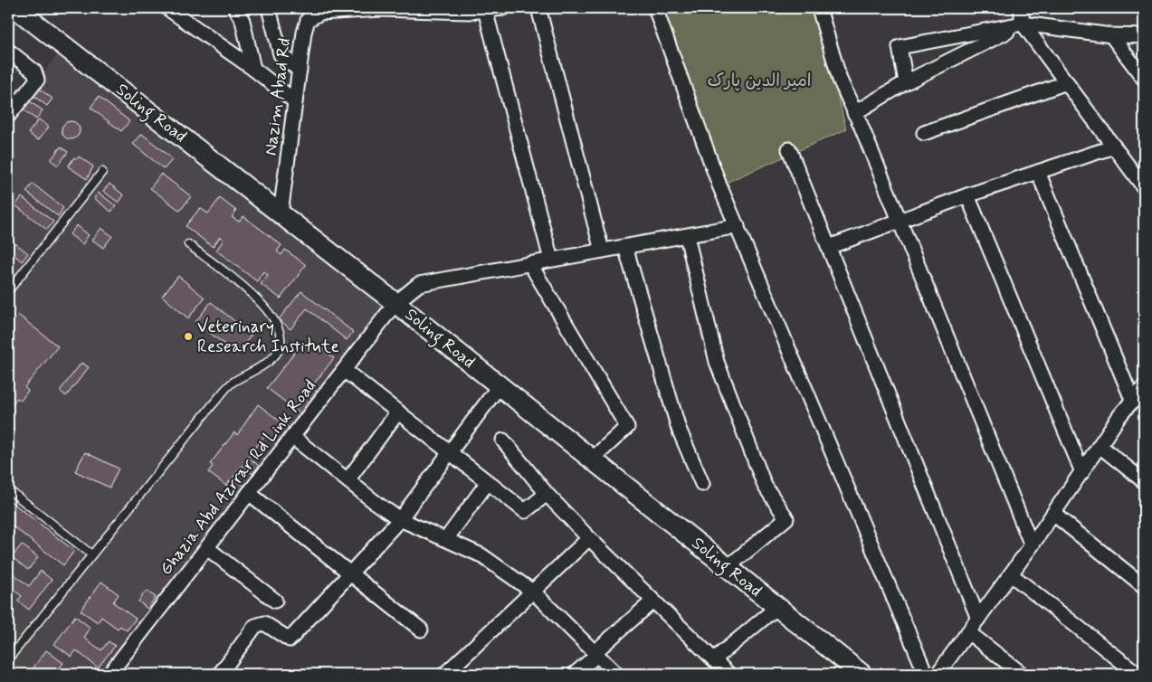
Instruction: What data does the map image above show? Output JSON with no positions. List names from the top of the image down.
{
  "streets": {
    "street": ["Nazim Abad Rd", "Soling Road", "Ghazia Abd Azrrar Rd Link Road"]
  },
  "crossings": [
    ["Nazim Abad Rd", "Soling Road"],
    ["Soling Road", "Ghazia Abd Azrrar Rd Link Road"]
  ],
  "parks": ["امیر الدین پارک"],
  "places": ["Veterinary Research Institute"]
}
